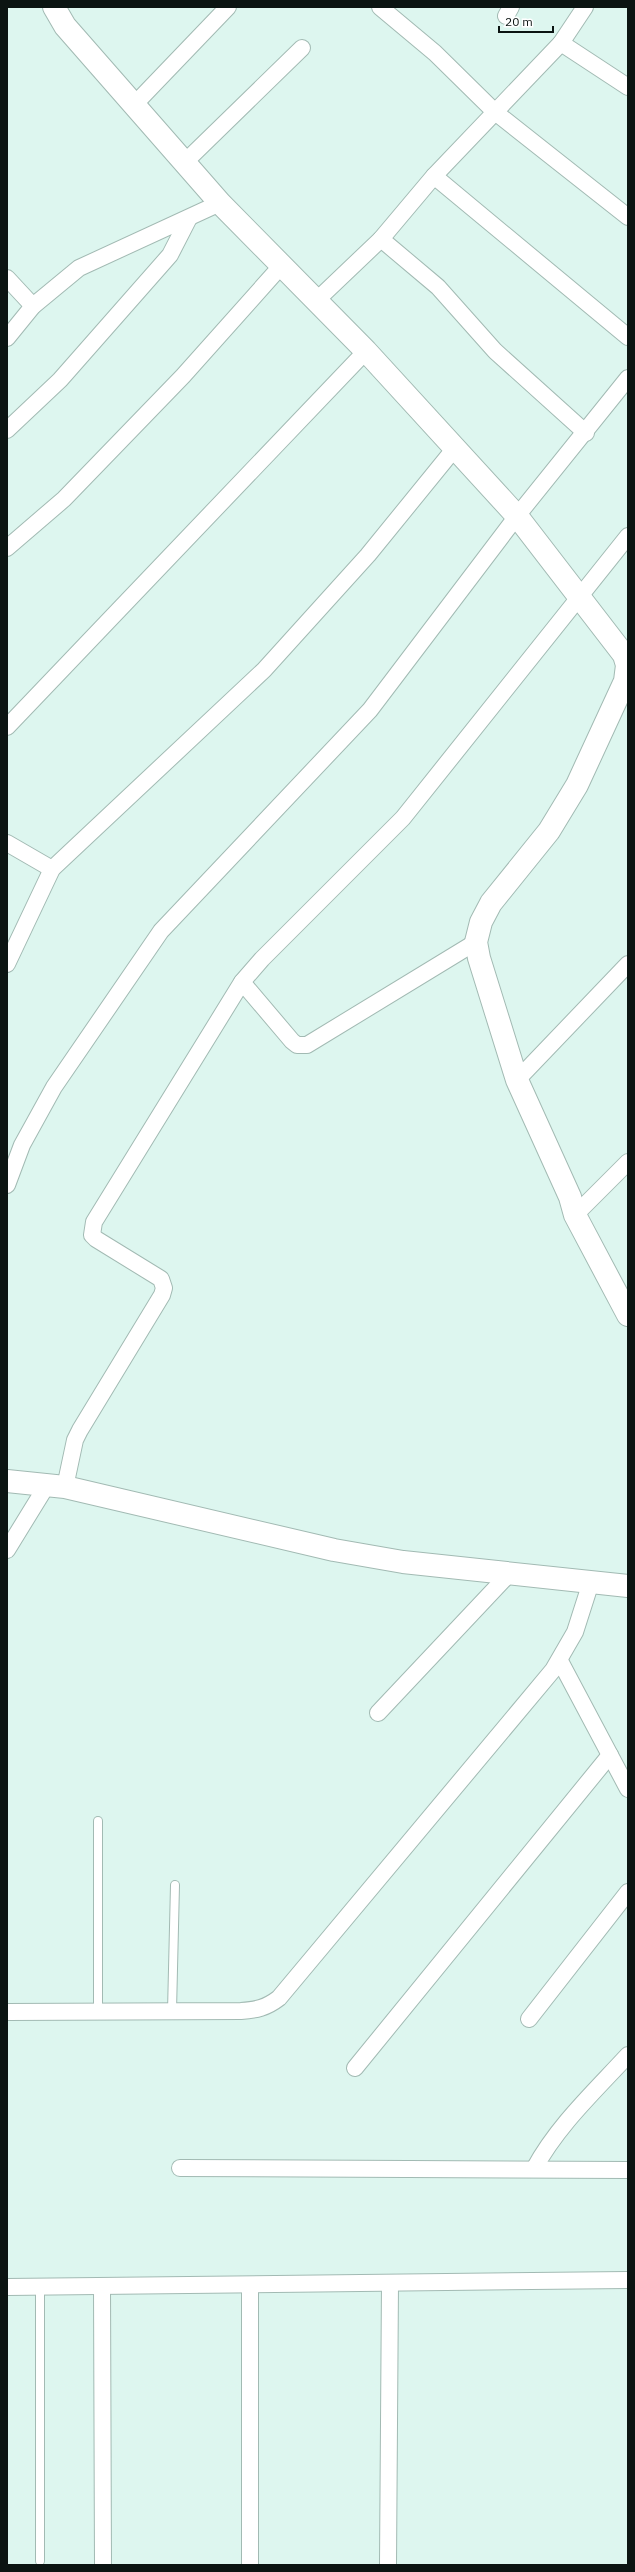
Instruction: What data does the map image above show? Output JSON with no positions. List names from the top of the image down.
{
  "scale_bar": "20 m"
}
